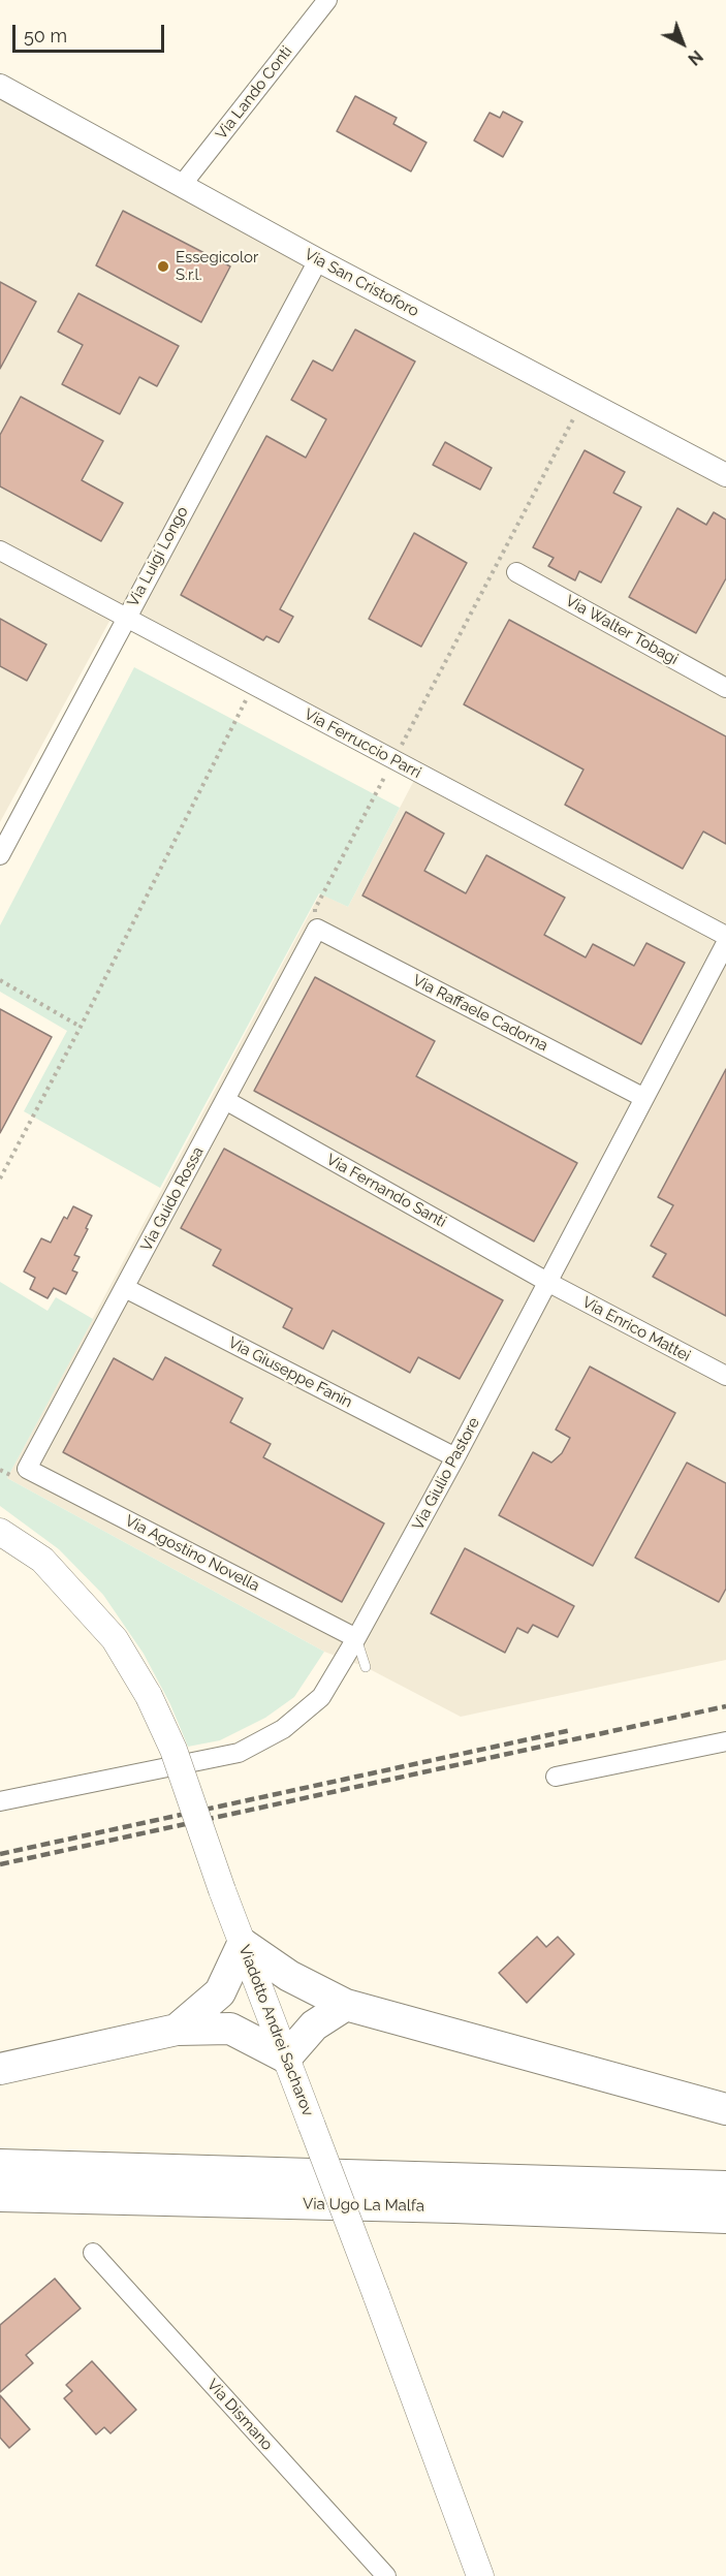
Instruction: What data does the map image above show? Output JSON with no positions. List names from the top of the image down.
{
  "streets": {
    "highway": ["Via Ugo La Malfa"],
    "main road": ["Viadotto Andrei Sacharov"],
    "street": [
      "Via Lando Conti",
      "Via San Cristoforo",
      "Via Luigi Longo",
      "Via Walter Tobagi",
      "Via Ferruccio Parri",
      "Via Raffaele Cadorna",
      "Via Fernando Santi",
      "Via Guido Rossa",
      "Via Enrico Mattei",
      "Via Giuseppe Fanin",
      "Via Giulio Pastore",
      "Via Agostino Novella",
      "Via Dismano"
    ]
  },
  "crossings": [
    ["Via Lando Conti", "Via San Cristoforo"],
    ["Via San Cristoforo", "Via Luigi Longo"],
    ["Via Luigi Longo", "Via Ferruccio Parri"],
    ["Via Raffaele Cadorna", "Via Guido Rossa"],
    ["Via Raffaele Cadorna", "Via Giulio Pastore"],
    ["Via Fernando Santi", "Via Guido Rossa"],
    ["Via Fernando Santi", "Via Enrico Mattei"],
    ["Via Fernando Santi", "Via Giulio Pastore"],
    ["Via Guido Rossa", "Via Giuseppe Fanin"],
    ["Via Guido Rossa", "Via Agostino Novella"],
    ["Via Enrico Mattei", "Via Giulio Pastore"],
    ["Via Giuseppe Fanin", "Via Giulio Pastore"],
    ["Via Giulio Pastore", "Via Agostino Novella"]
  ],
  "places": ["Essegicolor S.r.l."],
  "scale_bar": "50 m",
  "north": "bottom right"
}
